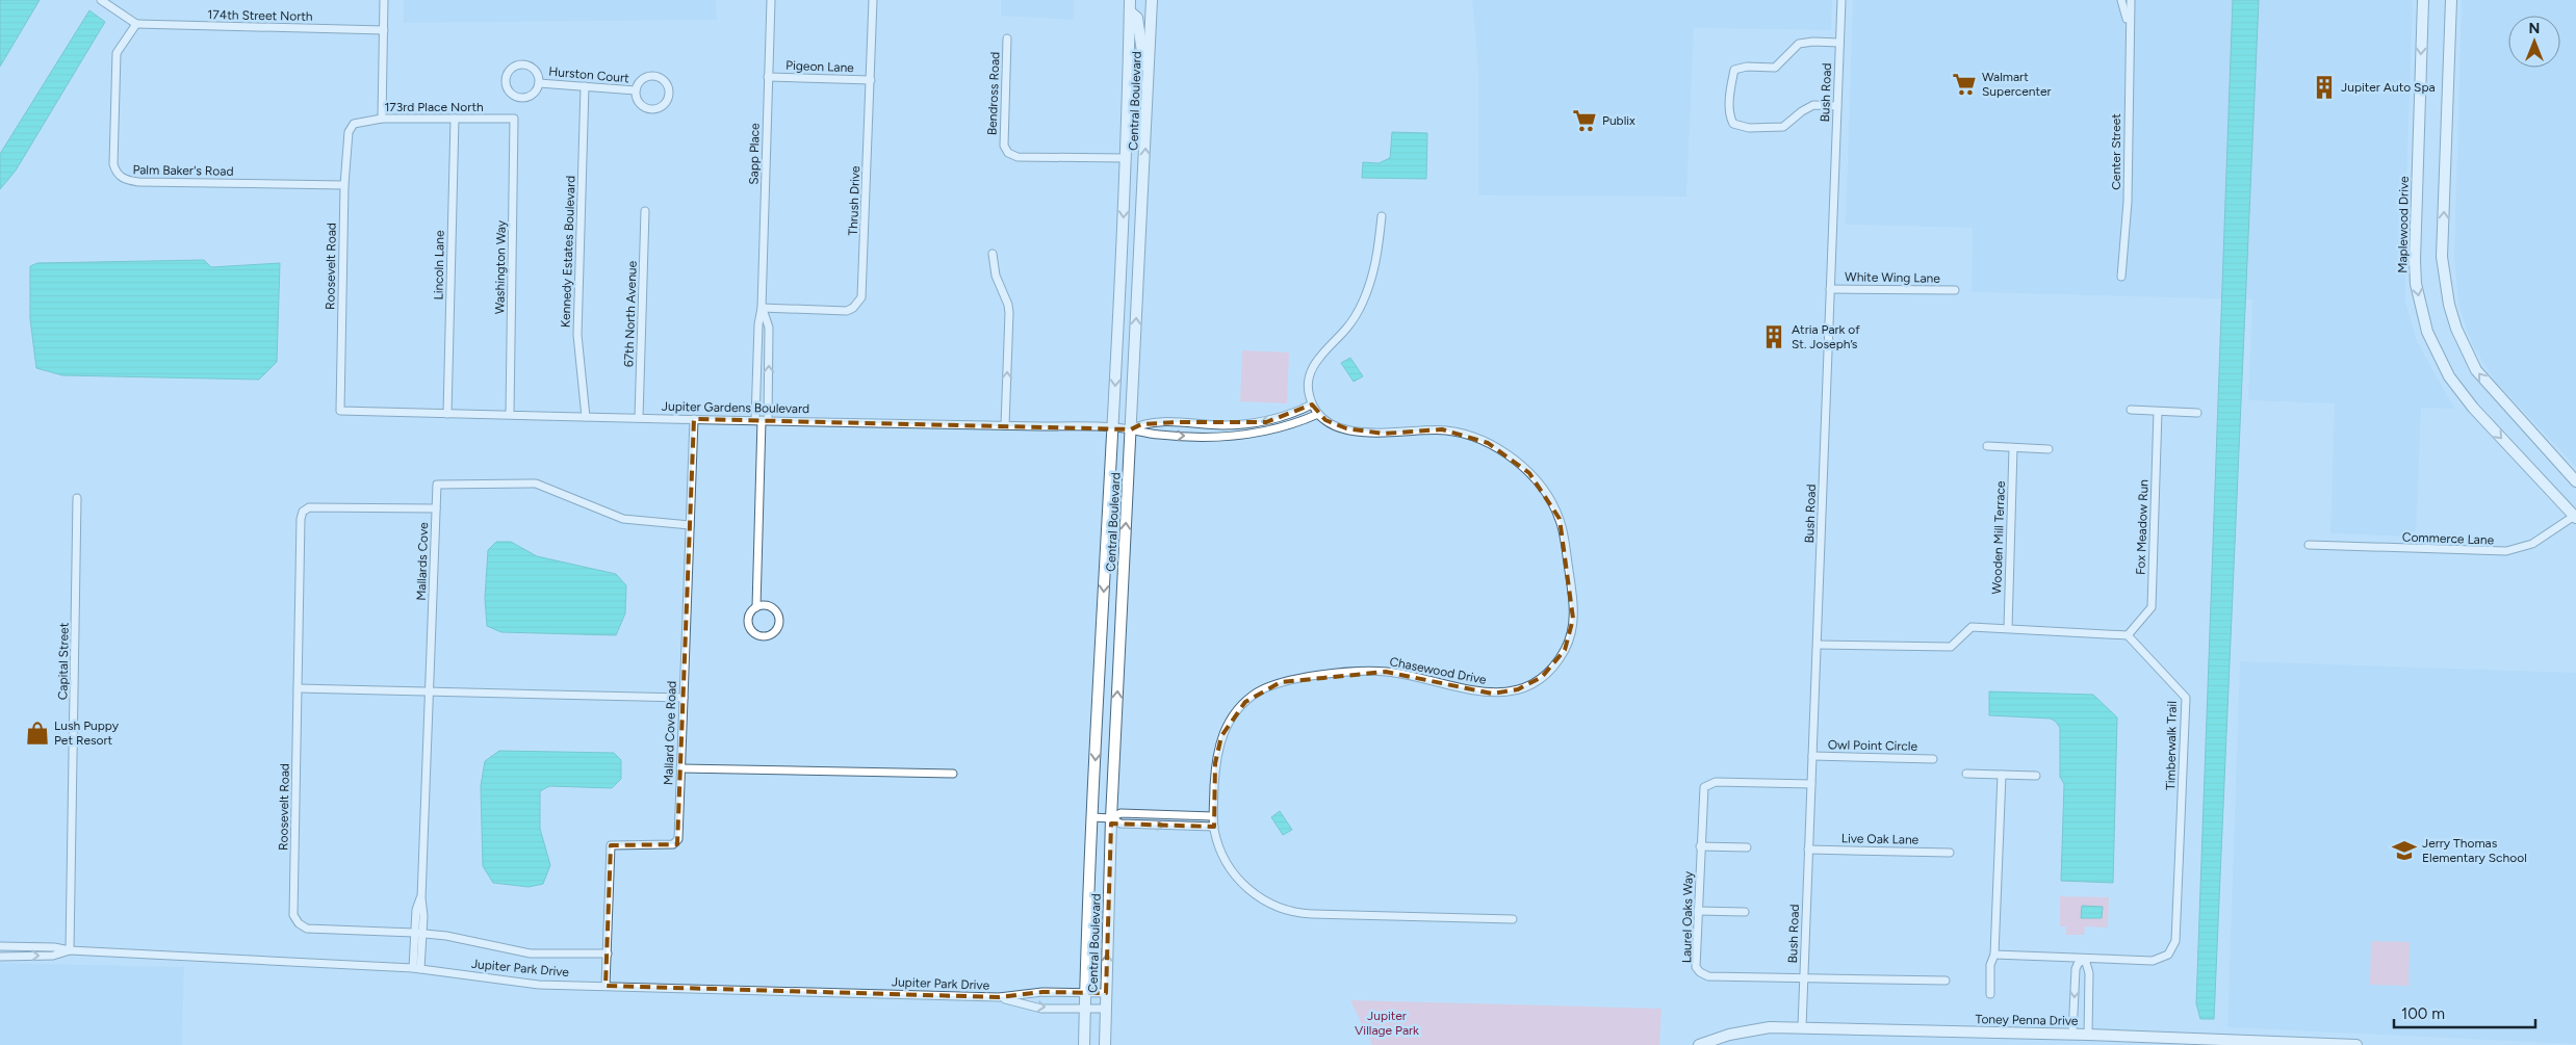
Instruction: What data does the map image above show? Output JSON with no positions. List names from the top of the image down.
{
  "streets": {
    "street": [
      "174th Street North",
      "Pigeon Lane",
      "Hurston Court",
      "Bush Road",
      "Bendross Road",
      "Central Boulevard",
      "173rd Place North",
      "Center Street",
      "Sapp Place",
      "Palm Baker's Road",
      "Thrush Drive",
      "Maplewood Drive",
      "Kennedy Estates Boulevard",
      "Lincoln Lane",
      "Roosevelt Road",
      "Washington Way",
      "White Wing Lane",
      "67th North Avenue",
      "Jupiter Gardens Boulevard",
      "Fox Meadow Run",
      "Wooden Mill Terrace",
      "Commerce Lane",
      "Mallards Cove",
      "Capital Street",
      "Chasewood Drive",
      "Mallard Cove Road",
      "Owl Point Circle",
      "Timberwalk Trail",
      "Live Oak Lane",
      "Laurel Oaks Way",
      "Jupiter Park Drive",
      "Toney Penna Drive"
    ]
  },
  "crossings": [
    ["174th Street North", "Palm Baker's Road"],
    ["Pigeon Lane", "Sapp Place"],
    ["Pigeon Lane", "Thrush Drive"],
    ["Hurston Court", "Kennedy Estates Boulevard"],
    ["Bush Road", "White Wing Lane"],
    ["Bush Road", "Owl Point Circle"],
    ["Bush Road", "Live Oak Lane"],
    ["Bush Road", "Laurel Oaks Way"],
    ["Bush Road", "Toney Penna Drive"],
    ["Bendross Road", "Central Boulevard"],
    ["Central Boulevard", "Jupiter Gardens Boulevard"],
    ["Central Boulevard", "Jupiter Park Drive"],
    ["173rd Place North", "Lincoln Lane"],
    ["173rd Place North", "Roosevelt Road"],
    ["173rd Place North", "Washington Way"],
    ["Sapp Place", "Thrush Drive"],
    ["Sapp Place", "Jupiter Gardens Boulevard"],
    ["Palm Baker's Road", "Roosevelt Road"],
    ["Maplewood Drive", "Commerce Lane"],
    ["Kennedy Estates Boulevard", "Jupiter Gardens Boulevard"],
    ["Lincoln Lane", "Jupiter Gardens Boulevard"],
    ["Roosevelt Road", "Jupiter Gardens Boulevard"],
    ["Roosevelt Road", "Mallards Cove"],
    ["Roosevelt Road", "Mallard Cove Road"],
    ["Washington Way", "Jupiter Gardens Boulevard"],
    ["67th North Avenue", "Jupiter Gardens Boulevard"],
    ["Jupiter Gardens Boulevard", "Chasewood Drive"],
    ["Jupiter Gardens Boulevard", "Mallard Cove Road"],
    ["Fox Meadow Run", "Timberwalk Trail"],
    ["Mallards Cove", "Mallard Cove Road"],
    ["Mallards Cove", "Jupiter Park Drive"],
    ["Capital Street", "Jupiter Park Drive"],
    ["Mallard Cove Road", "Jupiter Park Drive"]
  ],
  "parks": ["Jupiter Village Park"],
  "places": {
    "supermarket": ["Walmart Supercenter", "Publix"],
    "building": ["Jupiter Auto Spa", "Atria Park of St. Joseph’s"],
    "shop": ["Lush Puppy Pet Resort"],
    "school or university": ["Jerry Thomas Elementary School"]
  },
  "scale_bar": "100 m",
  "north": "top"
}
